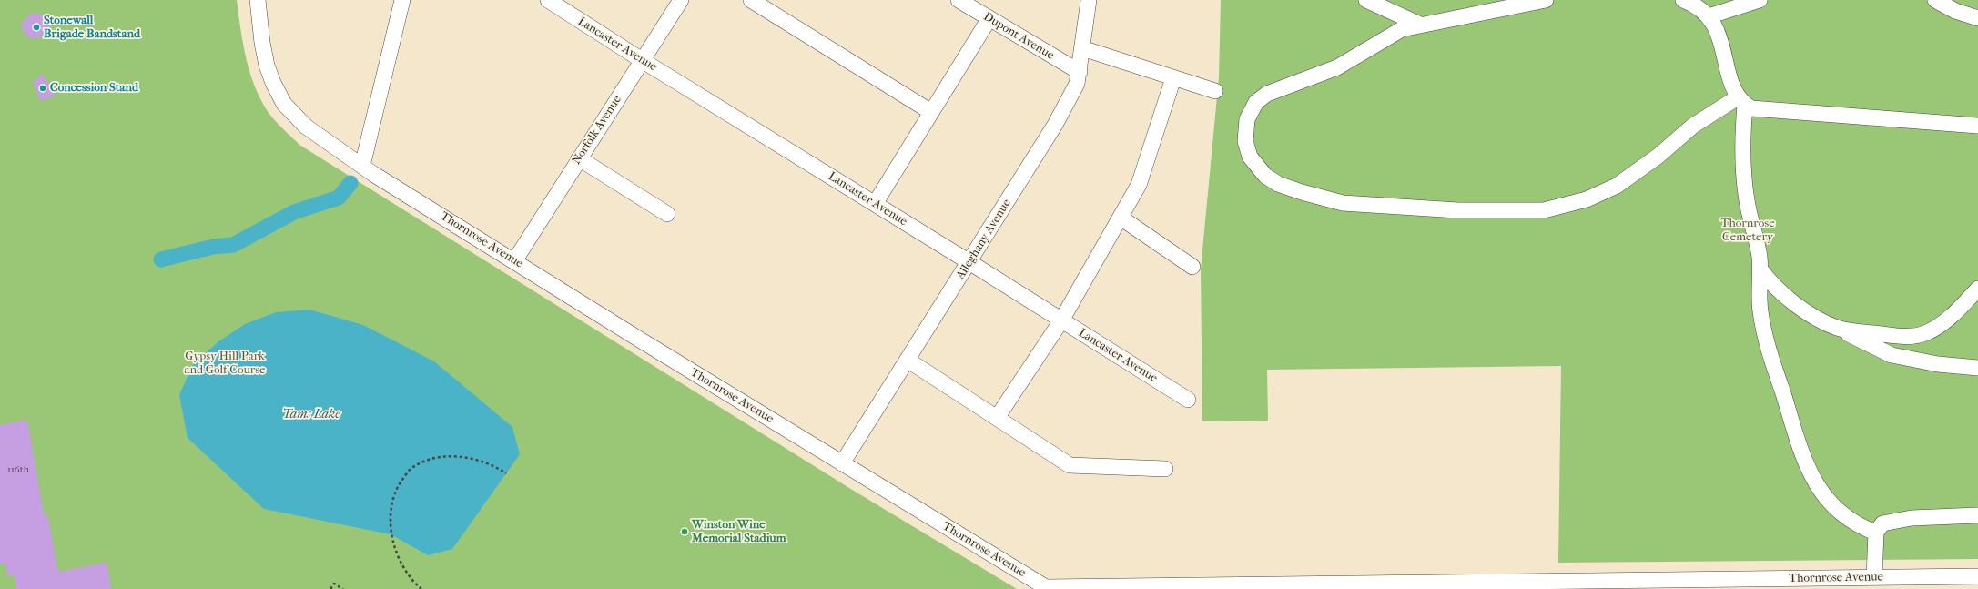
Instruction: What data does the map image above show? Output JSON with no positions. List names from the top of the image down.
{
  "streets": {
    "street": [
      "Dupont Avenue",
      "Lancaster Avenue",
      "Norfolk Avenue",
      "Alleghany Avenue",
      "Thornrose Avenue"
    ]
  },
  "crossings": [
    ["Dupont Avenue", "Alleghany Avenue"],
    ["Lancaster Avenue", "Norfolk Avenue"],
    ["Lancaster Avenue", "Alleghany Avenue"],
    ["Norfolk Avenue", "Thornrose Avenue"],
    ["Alleghany Avenue", "Thornrose Avenue"]
  ],
  "water": ["Tams Lake"],
  "parks": ["Thornrose Cemetery", "Gypsy Hill Park and Golf Course"],
  "places": ["Stonewall Brigade Bandstand", "Concession Stand", "Winston Wine Memorial Stadium"],
  "house_numbers": ["116th"]
}
